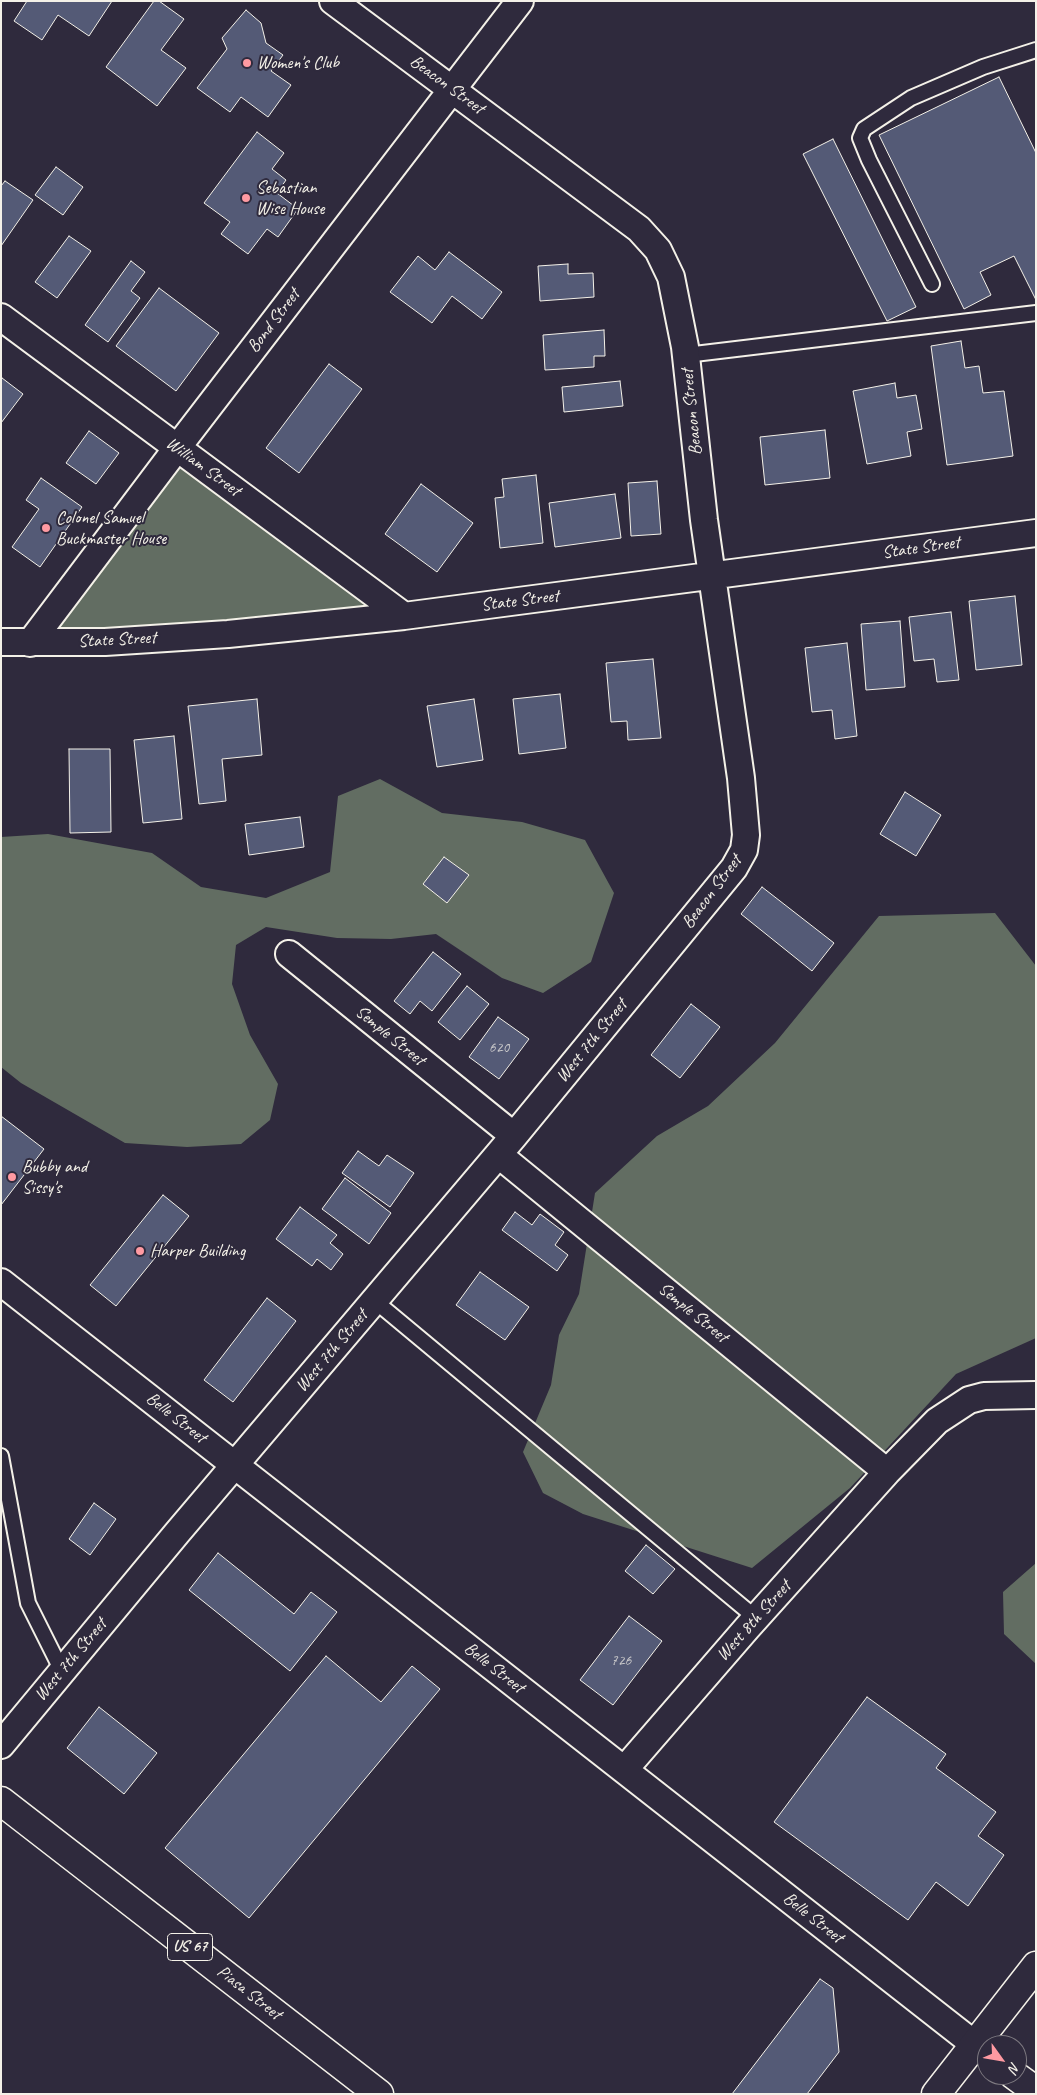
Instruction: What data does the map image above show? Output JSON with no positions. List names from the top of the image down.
{
  "streets": {
    "main road": ["US 67", "Piasa Street"],
    "street": [
      "Beacon Street",
      "Bond Street",
      "William Street",
      "State Street",
      "Semple Street",
      "West 7th Street",
      "Belle Street",
      "West 8th Street"
    ]
  },
  "crossings": [
    ["Beacon Street", "Bond Street"],
    ["Beacon Street", "State Street"],
    ["Beacon Street", "West 7th Street"],
    ["Bond Street", "William Street"],
    ["Bond Street", "State Street"],
    ["William Street", "State Street"],
    ["Semple Street", "West 7th Street"],
    ["Semple Street", "West 8th Street"],
    ["West 7th Street", "Belle Street"],
    ["Belle Street", "West 8th Street"]
  ],
  "places": [
    "Women's Club",
    "Sebastian Wise House",
    "Colonel Samuel Buckmaster House",
    "Bubby and Sissy's",
    "Harper Building"
  ],
  "house_numbers": ["620", "726"],
  "north": "bottom right"
}
